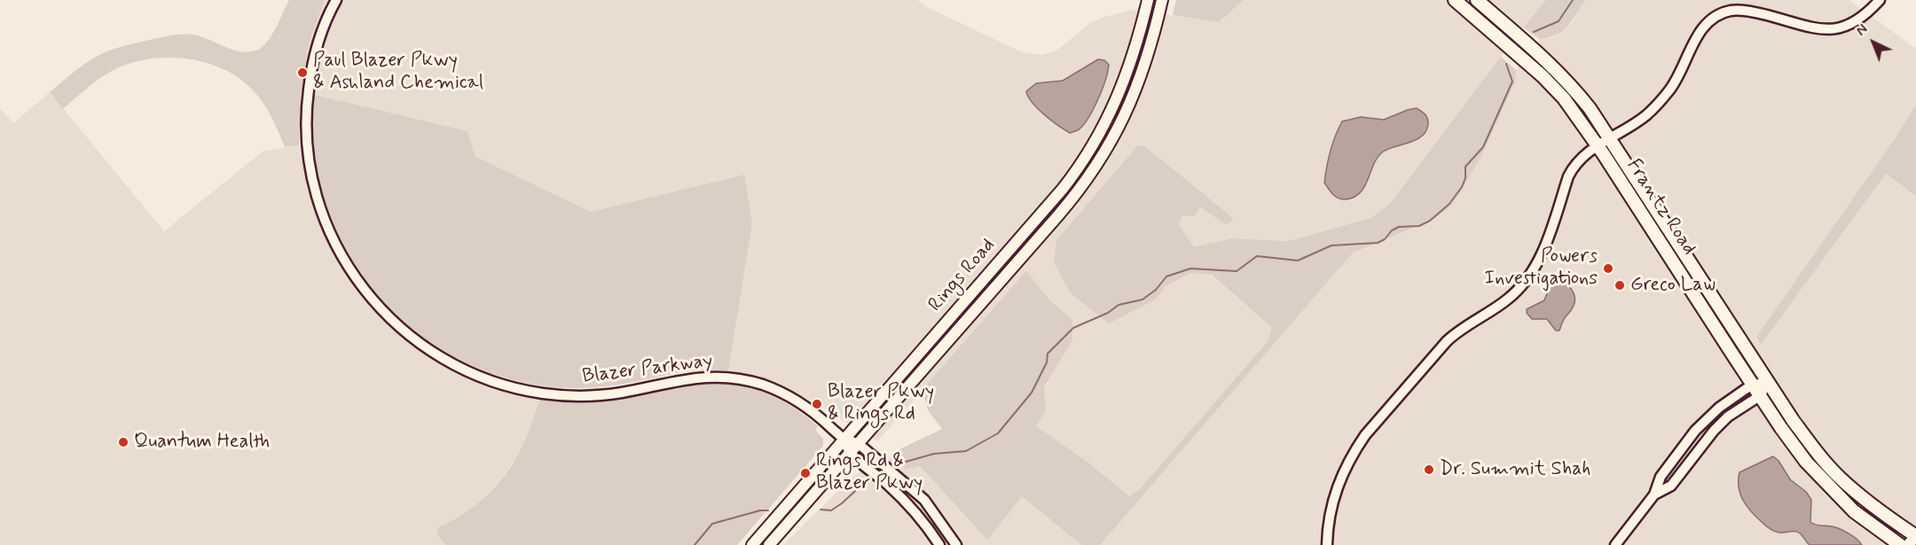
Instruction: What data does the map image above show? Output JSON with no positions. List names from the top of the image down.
{
  "streets": {
    "main road": ["Frantz Road", "Rings Road"],
    "street": ["Blazer Parkway"]
  },
  "crossings": [
    ["Rings Road", "Blazer Parkway"]
  ],
  "places": [
    "Paul Blazer Pkwy & Ashland Chemical",
    "Powers Investigations",
    "Greco Law",
    "Blazer Pkwy & Rings Rd",
    "Quantum Health",
    "Dr. Summit Shah",
    "Rings Rd & Blazer Pkwy"
  ],
  "north": "top left"
}
